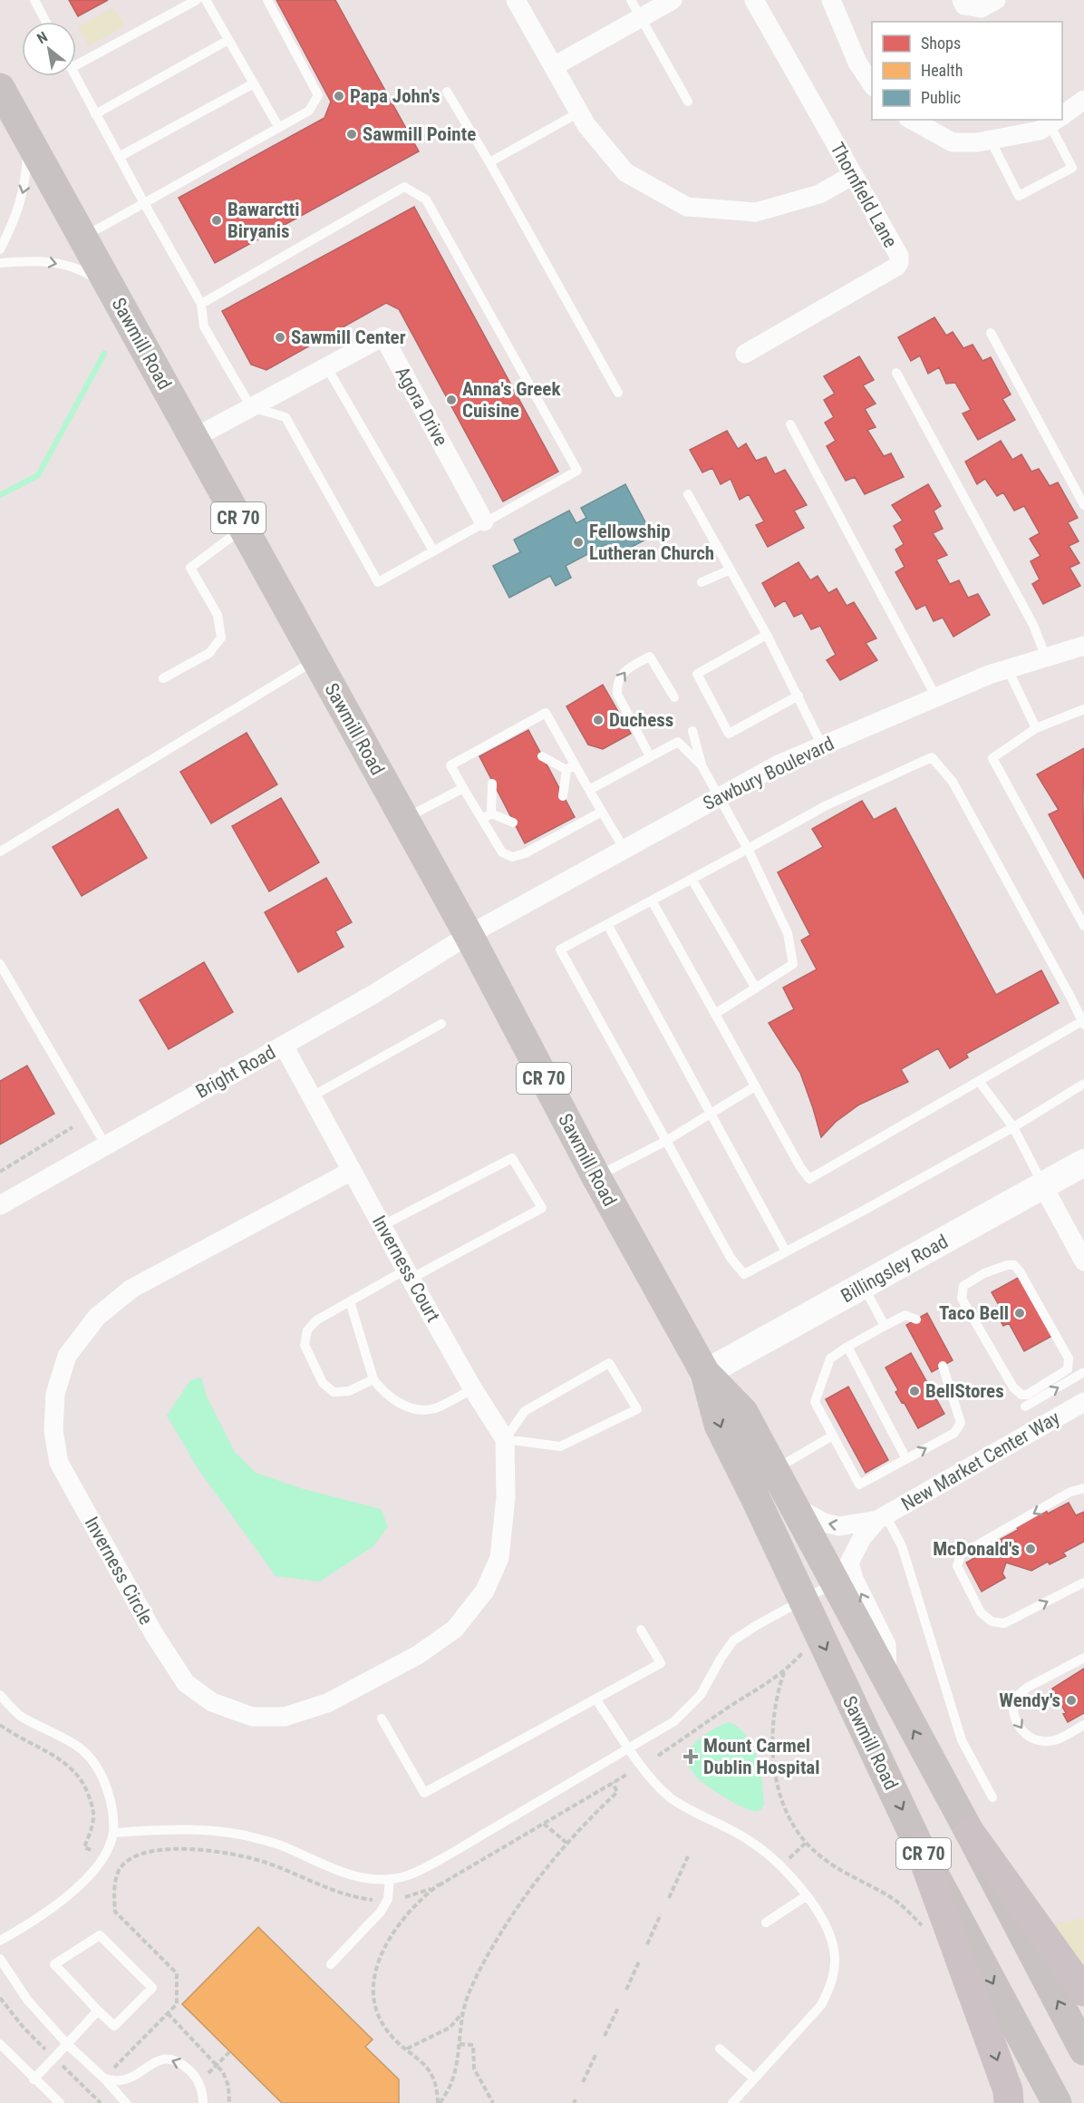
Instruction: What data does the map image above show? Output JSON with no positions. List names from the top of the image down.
{
  "streets": {
    "main road": ["Sawmill Road", "CR 70"],
    "street": [
      "Thornfield Lane",
      "Agora Drive",
      "Sawbury Boulevard",
      "Bright Road",
      "Inverness Court",
      "Billingsley Road",
      "New Market Center Way",
      "Inverness Circle"
    ]
  },
  "crossings": [
    ["Sawmill Road", "Agora Drive"],
    ["Sawmill Road", "Sawbury Boulevard"],
    ["Sawmill Road", "Bright Road"],
    ["Sawmill Road", "Billingsley Road"],
    ["Sawmill Road", "New Market Center Way"],
    ["Sawbury Boulevard", "Bright Road"],
    ["Bright Road", "Inverness Court"],
    ["Inverness Court", "Inverness Circle"]
  ],
  "places": {
    "other": [
      "Papa John's",
      "Sawmill Pointe",
      "Bawarctti Biryanis",
      "Sawmill Center",
      "Anna's Greek Cuisine",
      "Fellowship Lutheran Church",
      "Duchess",
      "Taco Bell",
      "BellStores",
      "McDonald's",
      "Wendy's"
    ],
    "health": ["Mount Carmel Dublin Hospital"]
  },
  "legend": ["Shops", "Health", "Public"],
  "north": "top left"
}
